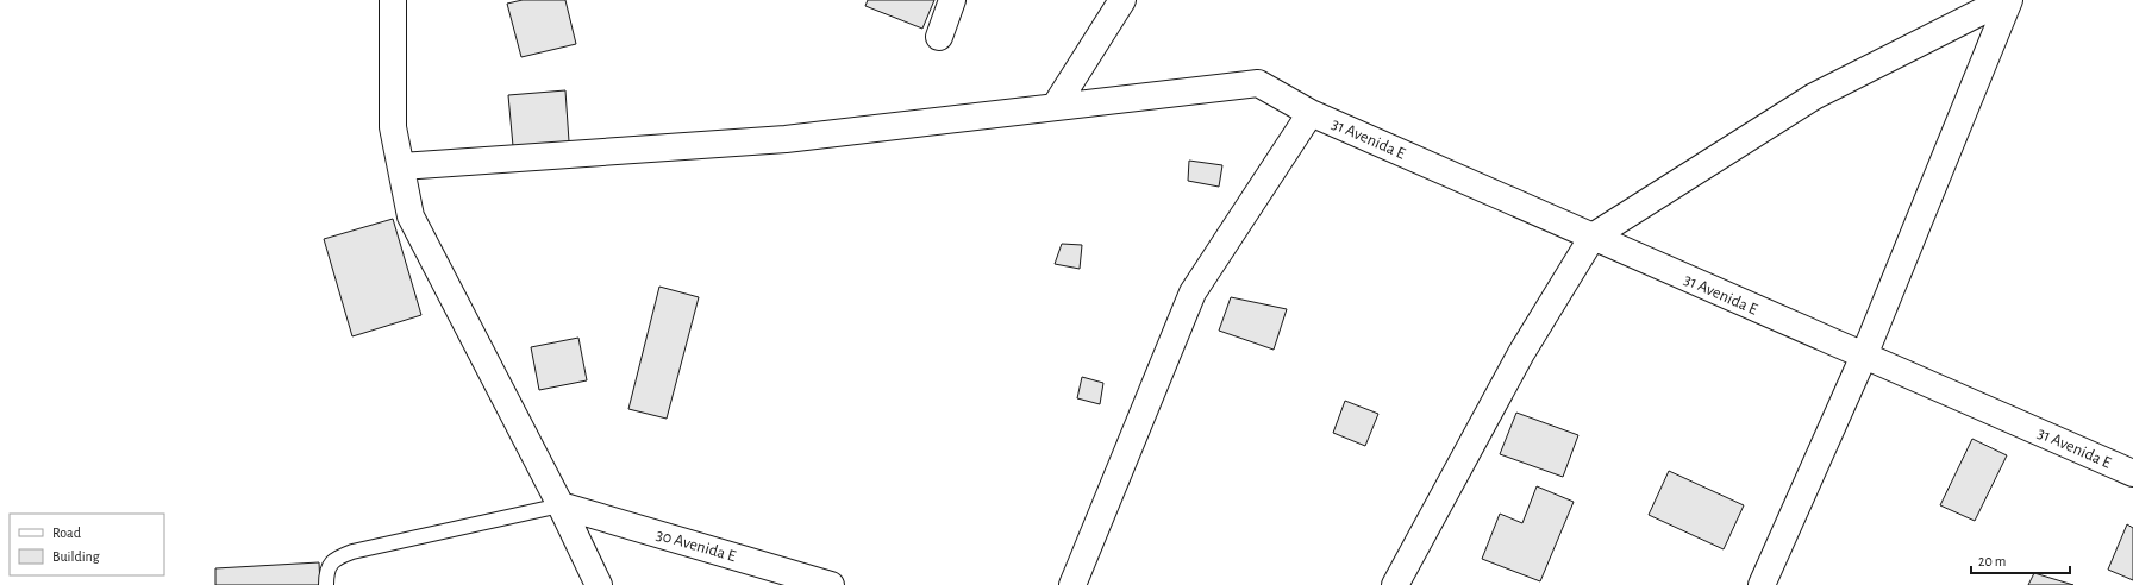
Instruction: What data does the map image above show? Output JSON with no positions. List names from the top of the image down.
{
  "streets": {
    "street": ["31 Avenida E", "30 Avenida E"]
  },
  "legend": ["Road", "Building"],
  "scale_bar": "20 m"
}
